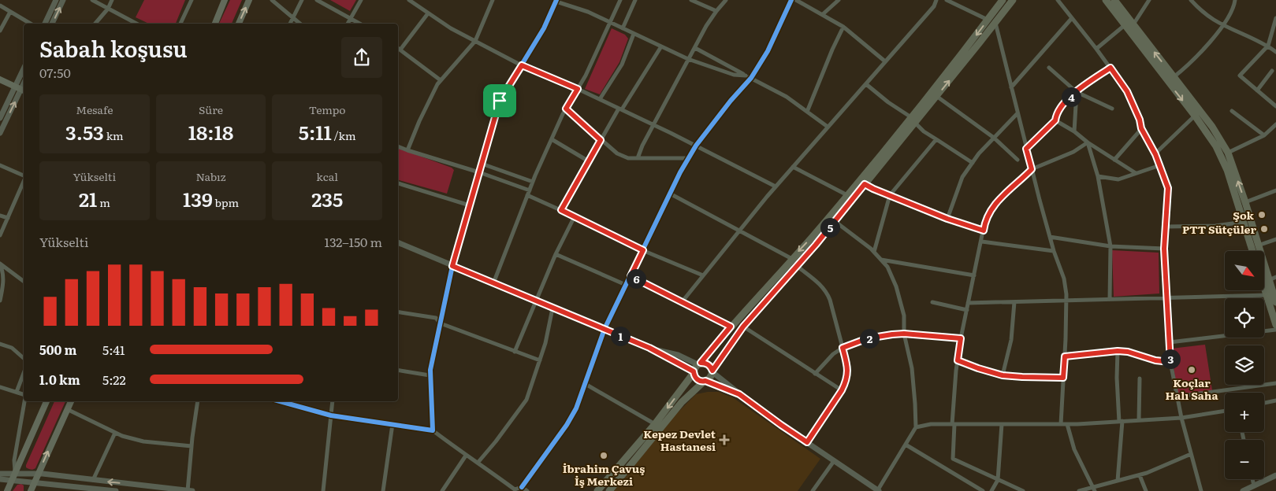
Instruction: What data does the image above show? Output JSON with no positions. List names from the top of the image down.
{
  "places": {
    "other": [
      "Şok",
      "PTT Sütçüler",
      "Koçlar Halı Saha",
      "İbrahim Çavuş İş Merkezi"
    ],
    "health": ["Kepez Devlet Hastanesi"]
  },
  "north": "bottom right",
  "page": {
    "heading": ["Sabah koşusu", "07:50"],
    "pins": [
      "4",
      "5",
      "6",
      "1",
      "2",
      "3"
    ],
    "stats": [
      ["Mesafe", "3.53 km"],
      ["Süre", "18:18"],
      ["Tempo", "5:11 /km"],
      ["Yükselti", "21 m"],
      ["Nabız", "139 bpm"],
      ["kcal", "235"]
    ],
    "chart": ["Yükselti", "132–150 m"],
    "map_buttons": ["+", "−"],
    "list": [
      {
        "name": "500 m",
        "note": "5:41"
      },
      {
        "name": "1.0 km",
        "note": "5:22"
      }
    ]
  }
}
